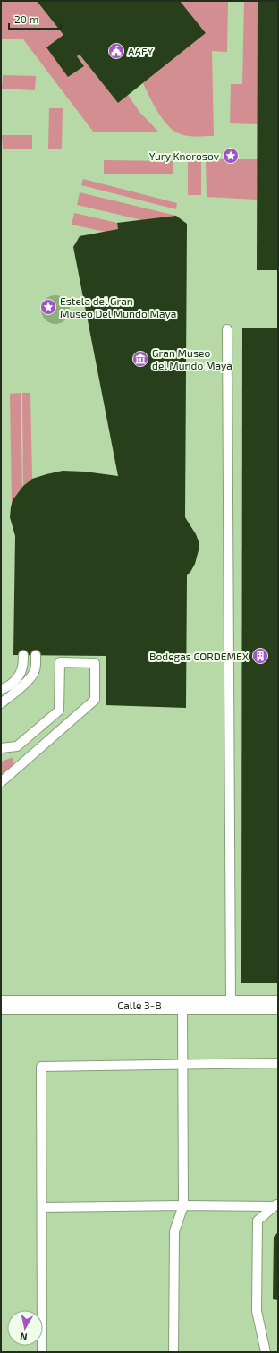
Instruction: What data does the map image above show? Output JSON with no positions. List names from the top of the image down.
{
  "streets": {
    "street": ["Calle 3-B"]
  },
  "places": {
    "public building": ["AAFY"],
    "place": ["Yury Knorosov", "Estela del Gran Museo Del Mundo Maya"],
    "museum": ["Gran Museo del Mundo Maya"],
    "building": ["Bodegas CORDEMEX"]
  },
  "scale_bar": "20 m",
  "north": "bottom"
}
